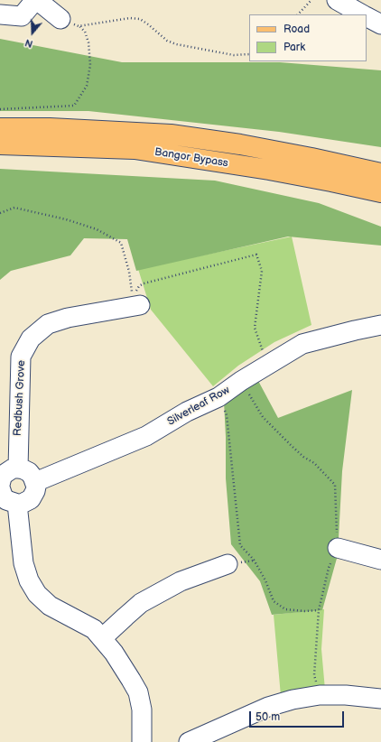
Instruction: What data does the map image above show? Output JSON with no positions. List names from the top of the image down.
{
  "streets": {
    "main road": ["Bangor Bypass"],
    "street": ["Redbush Grove", "Silverleaf Row"]
  },
  "crossings": [
    ["Redbush Grove", "Silverleaf Row"]
  ],
  "legend": ["Road", "Park"],
  "scale_bar": "50 m",
  "north": "bottom"
}
